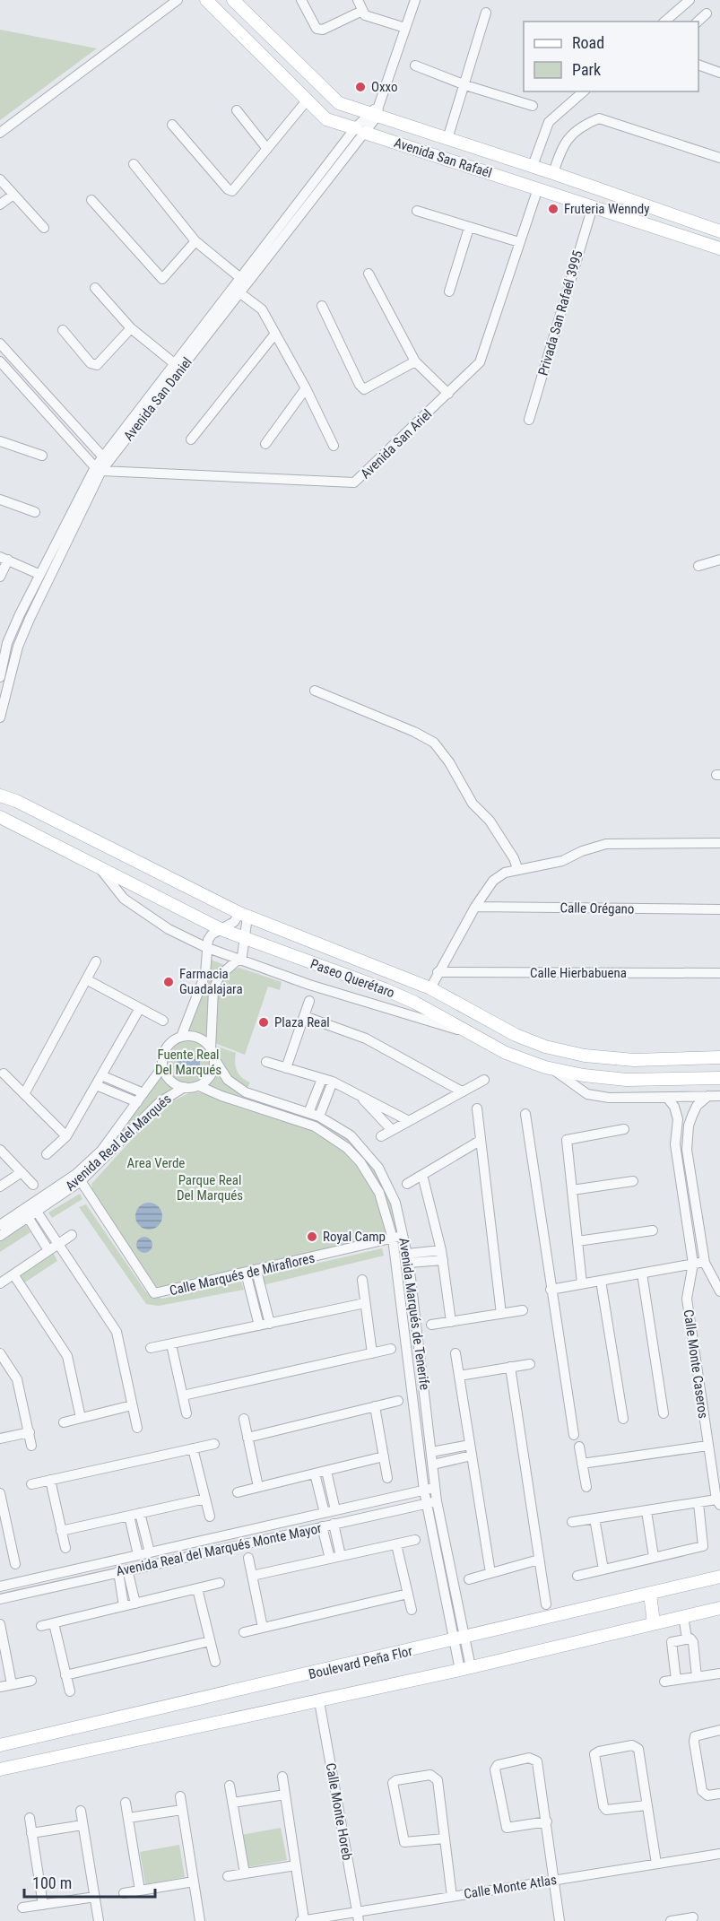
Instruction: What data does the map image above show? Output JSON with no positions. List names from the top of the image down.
{
  "streets": {
    "main road": ["Avenida San Rafaél", "Paseo Querétaro", "Boulevard Peña Flor"],
    "street": [
      "Privada San Rafaél 3995",
      "Avenida San Daniel",
      "Avenida San Ariel",
      "Calle Orégano",
      "Calle Hierbabuena",
      "Avenida Real del Marqués",
      "Calle Marqués de Miraflores",
      "Avenida Marqués de Tenerife",
      "Calle Monte Caseros",
      "Avenida Real del Marqués Monte Mayor",
      "Calle Monte Horeb",
      "Calle Monte Atlas"
    ]
  },
  "crossings": [
    ["Avenida San Rafaél", "Privada San Rafaél 3995"],
    ["Avenida San Rafaél", "Avenida San Daniel"],
    ["Avenida San Rafaél", "Avenida San Ariel"],
    ["Avenida San Daniel", "Avenida San Ariel"],
    ["Avenida Real del Marqués", "Calle Marqués de Miraflores"],
    ["Avenida Real del Marqués", "Avenida Marqués de Tenerife"],
    ["Calle Marqués de Miraflores", "Avenida Marqués de Tenerife"],
    ["Avenida Marqués de Tenerife", "Avenida Real del Marqués Monte Mayor"],
    ["Avenida Marqués de Tenerife", "Boulevard Peña Flor"],
    ["Boulevard Peña Flor", "Calle Monte Horeb"],
    ["Calle Monte Horeb", "Calle Monte Atlas"]
  ],
  "parks": ["Fuente Real Del Marqués", "Area Verde", "Parque Real Del Marqués"],
  "places": [
    "Oxxo",
    "Fruteria Wenndy",
    "Farmacia Guadalajara",
    "Plaza Real",
    "Royal Camp"
  ],
  "legend": ["Road", "Park"],
  "scale_bar": "100 m"
}
